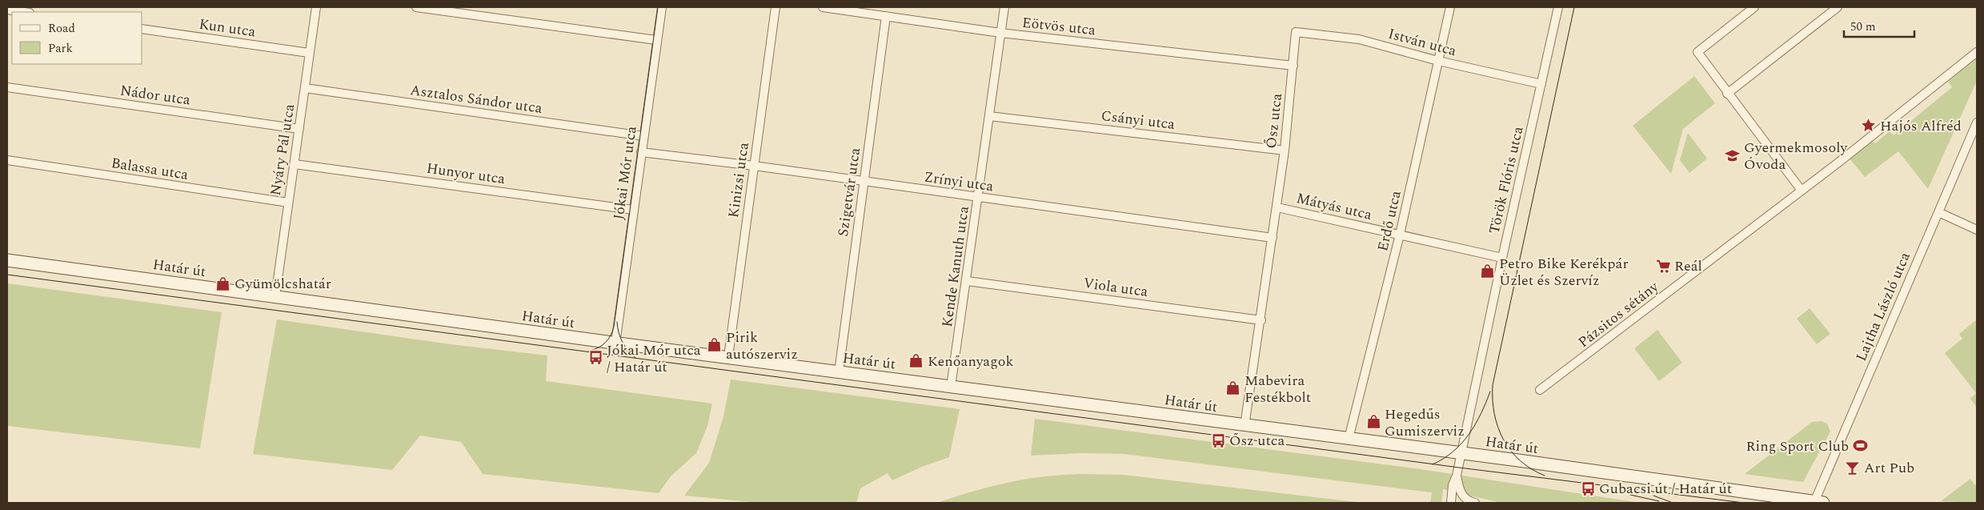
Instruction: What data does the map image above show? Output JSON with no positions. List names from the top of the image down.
{
  "streets": {
    "main road": ["Határ út"],
    "street": [
      "Eötvös utca",
      "Kun utca",
      "István utca",
      "Nádor utca",
      "Asztalos Sándor utca",
      "Csányi utca",
      "Ősz utca",
      "Nyáry Pál utca",
      "Balassa utca",
      "Jókai Mór utca",
      "Hunyor utca",
      "Kinizsi utca",
      "Török Flóris utca",
      "Zrínyi utca",
      "Szigetvár utca",
      "Mátyás utca",
      "Erdő utca",
      "Kende Kanuth utca",
      "Viola utca",
      "Lajtha László utca",
      "Pázsitos sétány"
    ]
  },
  "crossings": [
    ["Eötvös utca", "Ősz utca"],
    ["Eötvös utca", "Szigetvár utca"],
    ["Eötvös utca", "Kende Kanuth utca"],
    ["Kun utca", "Nyáry Pál utca"],
    ["István utca", "Ősz utca"],
    ["István utca", "Török Flóris utca"],
    ["István utca", "Erdő utca"],
    ["Nádor utca", "Nyáry Pál utca"],
    ["Asztalos Sándor utca", "Nyáry Pál utca"],
    ["Asztalos Sándor utca", "Jókai Mór utca"],
    ["Csányi utca", "Ősz utca"],
    ["Csányi utca", "Kende Kanuth utca"],
    ["Ősz utca", "Zrínyi utca"],
    ["Ősz utca", "Mátyás utca"],
    ["Ősz utca", "Határ út"],
    ["Ősz utca", "Viola utca"],
    ["Nyáry Pál utca", "Balassa utca"],
    ["Nyáry Pál utca", "Hunyor utca"],
    ["Nyáry Pál utca", "Határ út"],
    ["Jókai Mór utca", "Hunyor utca"],
    ["Jókai Mór utca", "Zrínyi utca"],
    ["Jókai Mór utca", "Határ út"],
    ["Kinizsi utca", "Zrínyi utca"],
    ["Kinizsi utca", "Határ út"],
    ["Török Flóris utca", "Mátyás utca"],
    ["Török Flóris utca", "Határ út"],
    ["Zrínyi utca", "Szigetvár utca"],
    ["Zrínyi utca", "Kende Kanuth utca"],
    ["Szigetvár utca", "Határ út"],
    ["Mátyás utca", "Erdő utca"],
    ["Erdő utca", "Határ út"],
    ["Kende Kanuth utca", "Határ út"],
    ["Kende Kanuth utca", "Viola utca"],
    ["Határ út", "Lajtha László utca"]
  ],
  "places": {
    "place": ["Hajós Alfréd"],
    "school or university": ["Gyermekmosoly Óvoda"],
    "supermarket": ["Reál"],
    "shop": [
      "Petro Bike Kerékpár Üzlet és Szervíz",
      "Gyümölcshatár",
      "Pirik autószerviz",
      "Kenőanyagok",
      "Mabevira Festékbolt",
      "Hegedűs Gumiszerviz"
    ],
    "bus stop": ["Jókai Mór utca / Határ út", "Ősz utca", "Gubacsi út / Határ út"],
    "sports": ["Ring Sport Club"],
    "bar": ["Art Pub"]
  },
  "legend": ["Road", "Park"],
  "scale_bar": "50 m"
}
